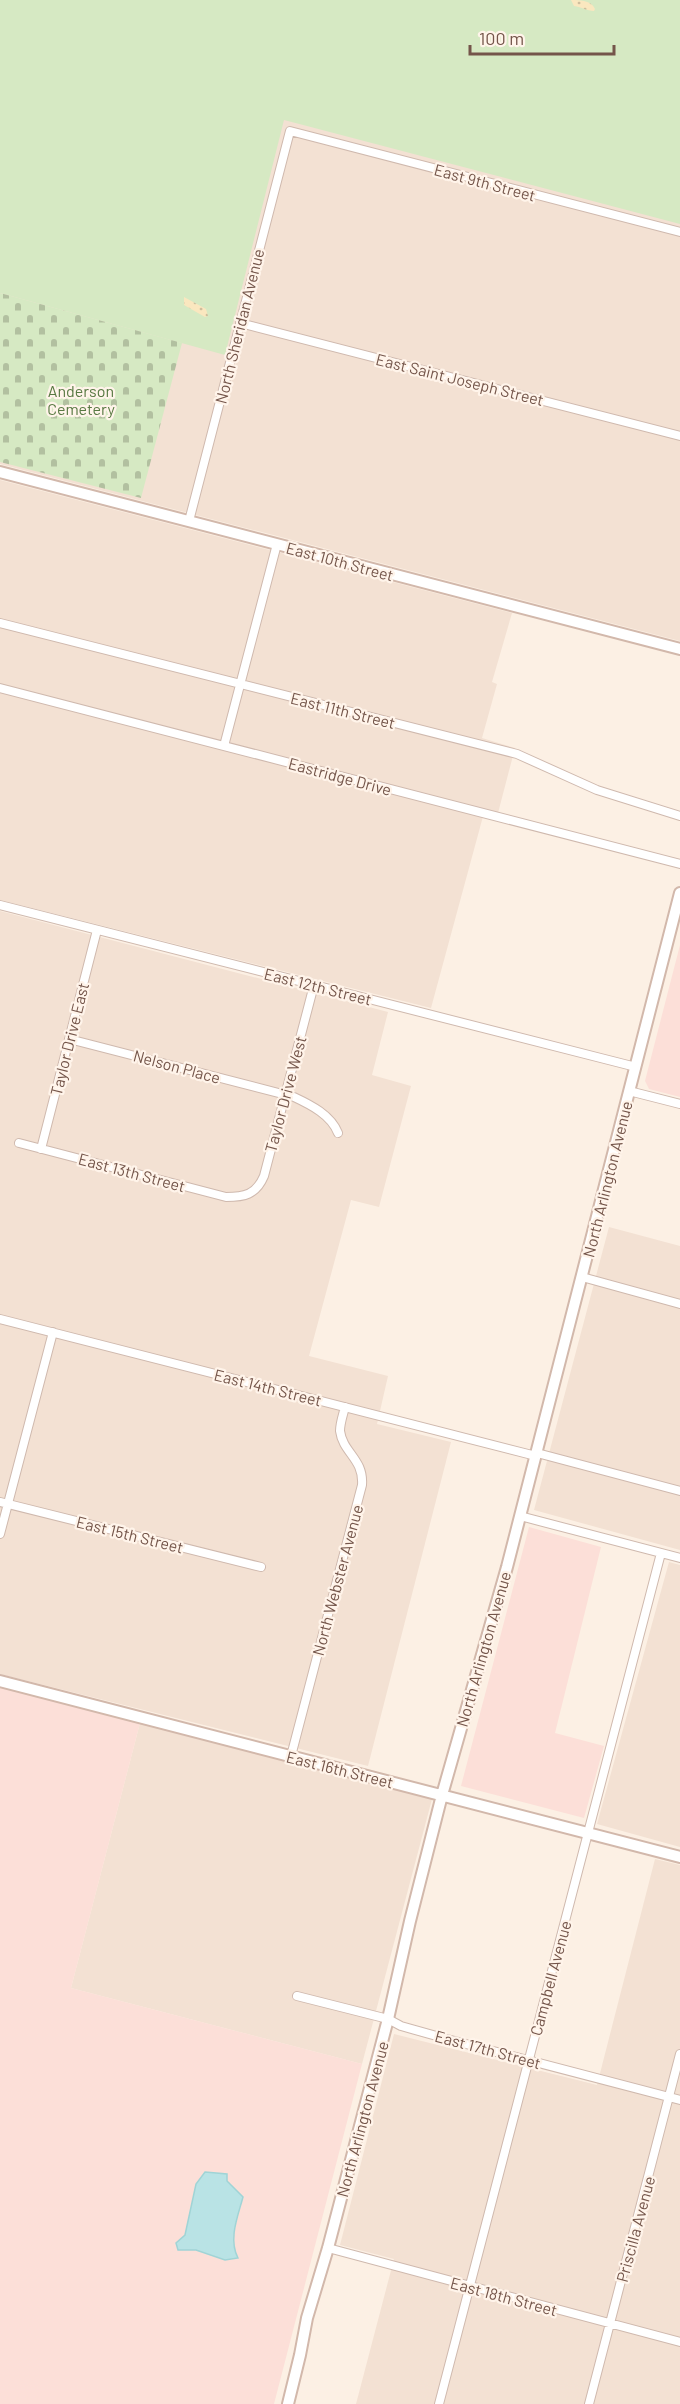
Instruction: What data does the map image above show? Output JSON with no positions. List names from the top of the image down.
{
  "streets": {
    "main road": ["East 10th Street", "North Arlington Avenue", "East 16th Street"],
    "street": [
      "East 9th Street",
      "North Sheridan Avenue",
      "East Saint Joseph Street",
      "East 11th Street",
      "Eastridge Drive",
      "East 12th Street",
      "Taylor Drive East",
      "Nelson Place",
      "Taylor Drive West",
      "East 13th Street",
      "East 14th Street",
      "East 15th Street",
      "North Webster Avenue",
      "Campbell Avenue",
      "East 17th Street",
      "Priscilla Avenue",
      "East 18th Street"
    ]
  },
  "crossings": [
    ["East 9th Street", "North Sheridan Avenue"],
    ["North Sheridan Avenue", "East Saint Joseph Street"],
    ["North Sheridan Avenue", "East 10th Street"],
    ["East 12th Street", "Taylor Drive East"],
    ["East 12th Street", "Taylor Drive West"],
    ["East 12th Street", "North Arlington Avenue"],
    ["Taylor Drive East", "Nelson Place"],
    ["Taylor Drive East", "East 13th Street"],
    ["Nelson Place", "Taylor Drive West"],
    ["Taylor Drive West", "East 13th Street"],
    ["North Arlington Avenue", "East 14th Street"],
    ["North Arlington Avenue", "East 16th Street"],
    ["North Arlington Avenue", "East 17th Street"],
    ["North Arlington Avenue", "East 18th Street"],
    ["East 14th Street", "North Webster Avenue"],
    ["North Webster Avenue", "East 16th Street"],
    ["East 16th Street", "Campbell Avenue"],
    ["Campbell Avenue", "East 17th Street"],
    ["Campbell Avenue", "East 18th Street"],
    ["East 17th Street", "Priscilla Avenue"],
    ["Priscilla Avenue", "East 18th Street"]
  ],
  "parks": ["Anderson Cemetery"],
  "scale_bar": "100 m"
}
